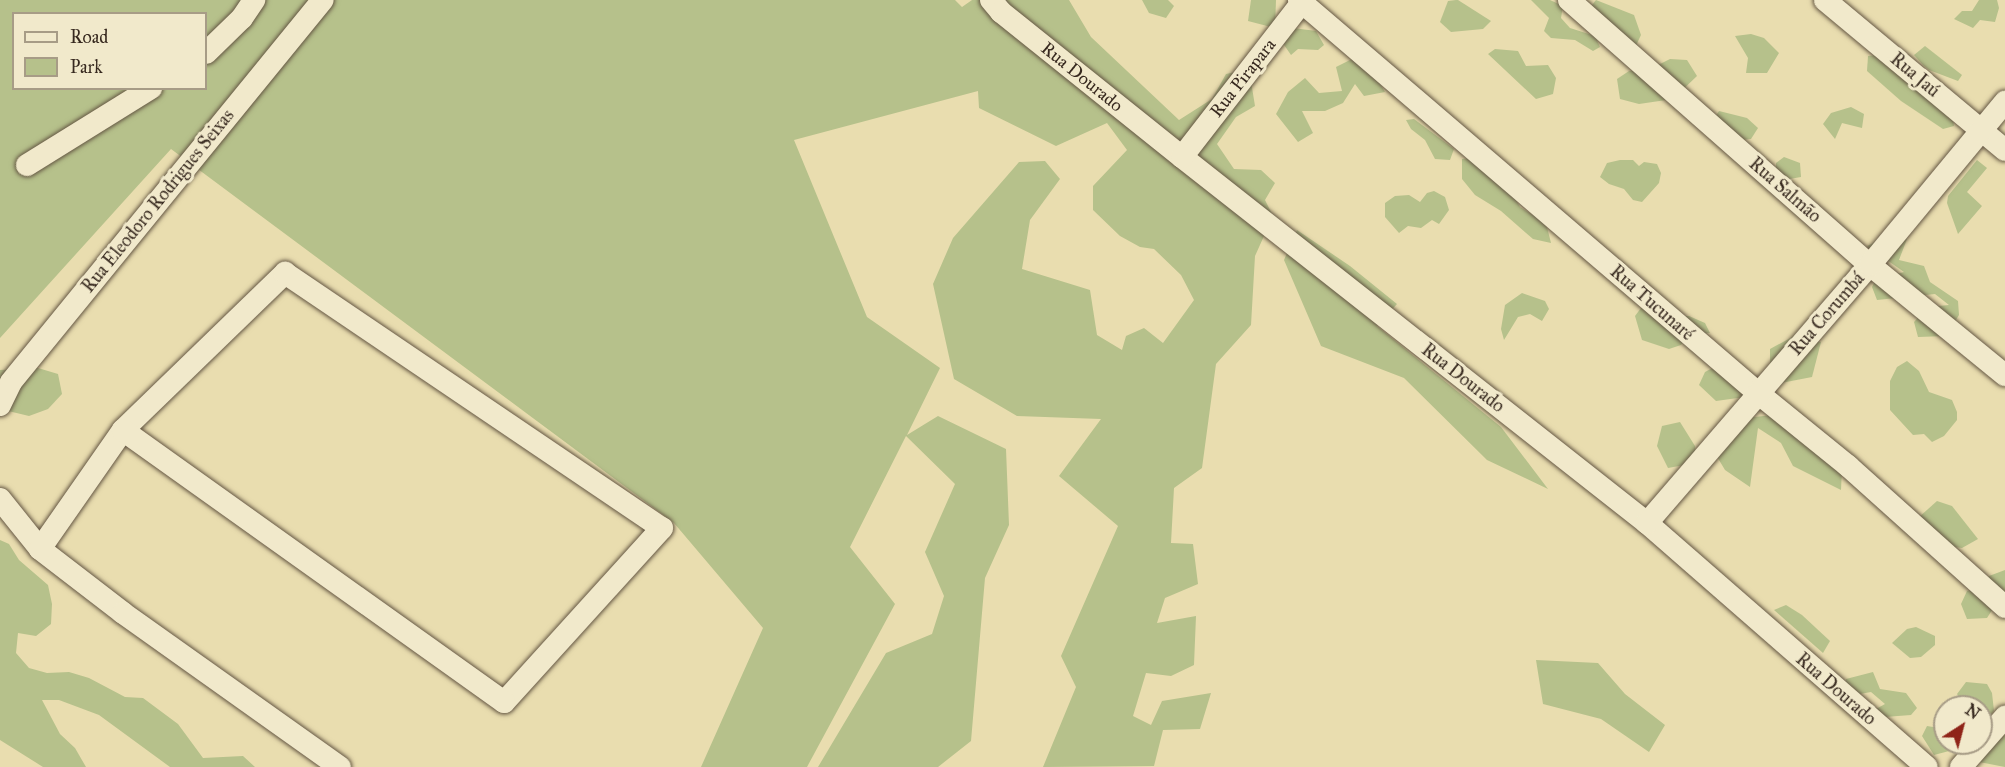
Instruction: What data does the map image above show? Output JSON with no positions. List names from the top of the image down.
{
  "streets": {
    "street": [
      "Rua Jaú",
      "Rua Dourado",
      "Rua Pirapara",
      "Rua Salmão",
      "Rua Eleodoro Rodrigues Seixas",
      "Rua Tucunaré",
      "Rua Corumbá"
    ]
  },
  "crossings": [
    ["Rua Jaú", "Rua Corumbá"],
    ["Rua Dourado", "Rua Pirapara"],
    ["Rua Dourado", "Rua Corumbá"],
    ["Rua Pirapara", "Rua Tucunaré"],
    ["Rua Salmão", "Rua Corumbá"],
    ["Rua Tucunaré", "Rua Corumbá"]
  ],
  "legend": ["Road", "Park"],
  "north": "top right"
}
